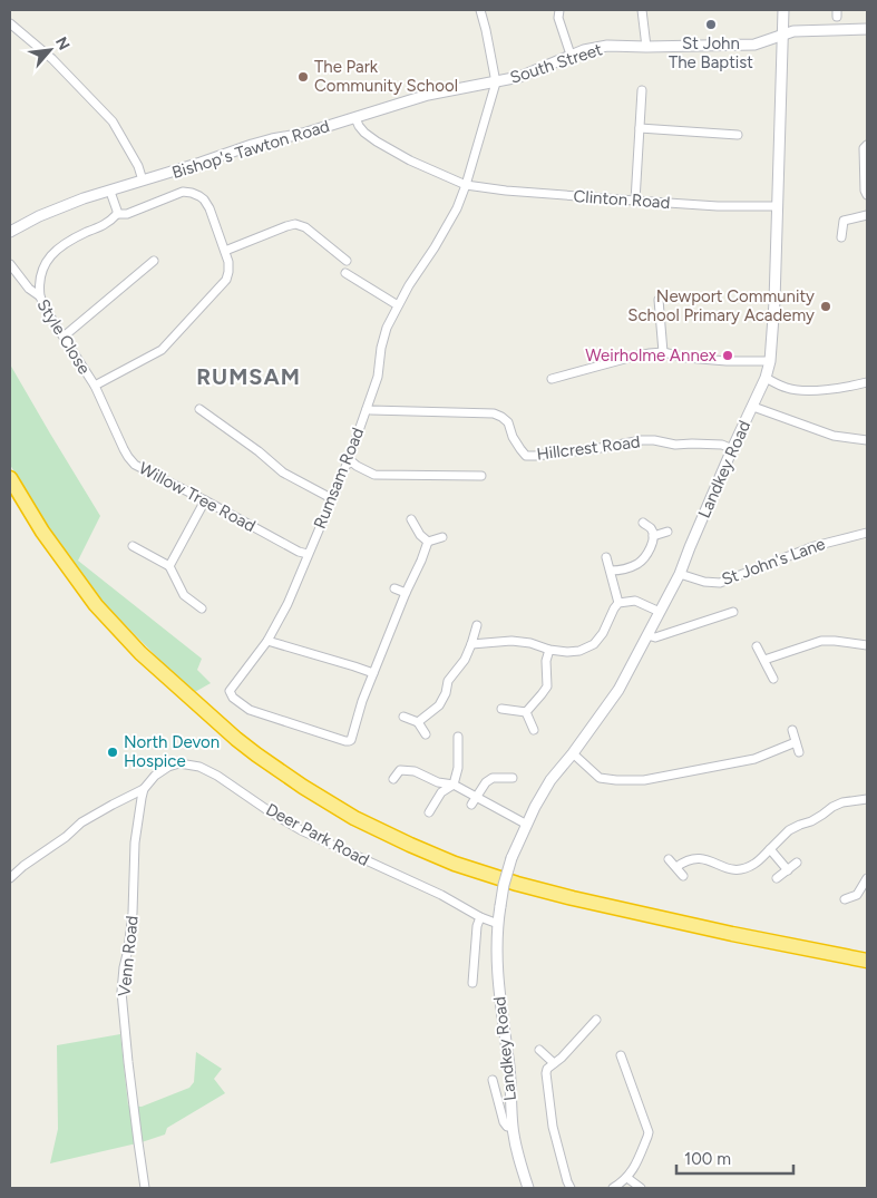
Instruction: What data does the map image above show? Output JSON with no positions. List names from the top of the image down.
{
  "streets": {
    "street": [
      "South Street",
      "Bishop's Tawton Road",
      "Clinton Road",
      "Style Close",
      "Hillcrest Road",
      "Landkey Road",
      "Rumsam Road",
      "Willow Tree Road",
      "St John's Lane",
      "Deer Park Road",
      "Venn Road"
    ]
  },
  "crossings": [
    ["South Street", "Bishop's Tawton Road"],
    ["South Street", "Landkey Road"],
    ["South Street", "Rumsam Road"],
    ["Bishop's Tawton Road", "Clinton Road"],
    ["Bishop's Tawton Road", "Rumsam Road"],
    ["Clinton Road", "Landkey Road"],
    ["Clinton Road", "Rumsam Road"],
    ["Style Close", "Willow Tree Road"],
    ["Hillcrest Road", "Landkey Road"],
    ["Hillcrest Road", "Rumsam Road"],
    ["Landkey Road", "St John's Lane"],
    ["Landkey Road", "Deer Park Road"],
    ["Rumsam Road", "Willow Tree Road"],
    ["Deer Park Road", "Venn Road"]
  ],
  "districts": ["RUMSAM"],
  "places": [
    "St John The Baptist",
    "The Park Community School",
    "Newport Community School Primary Academy",
    "Weirholme Annex",
    "North Devon Hospice"
  ],
  "scale_bar": "100 m",
  "north": "top right"
}
